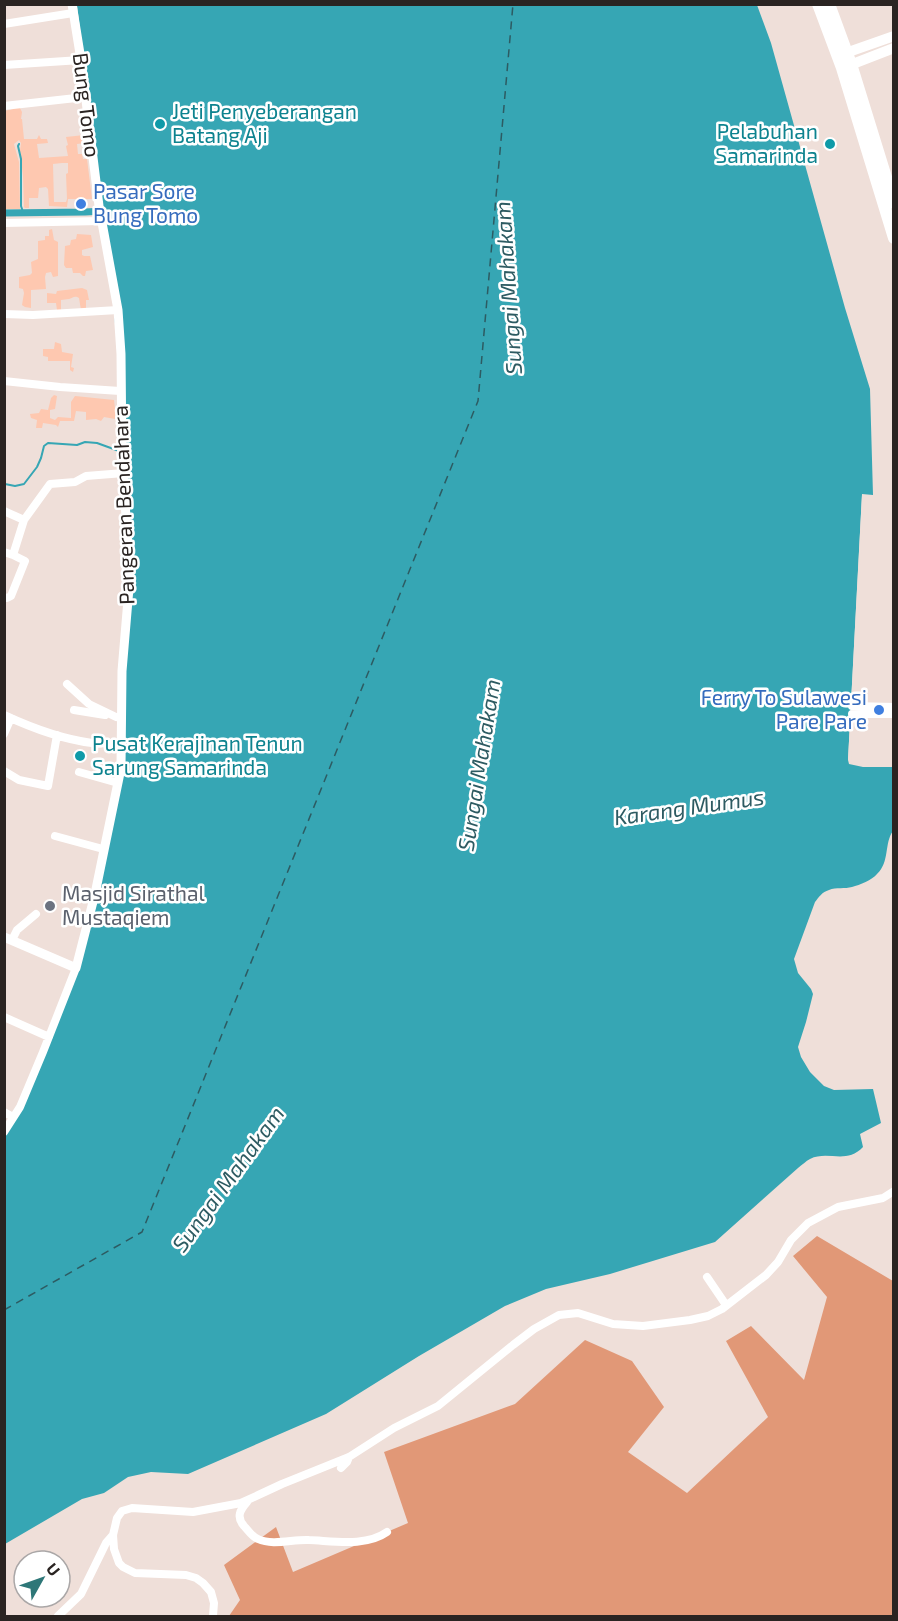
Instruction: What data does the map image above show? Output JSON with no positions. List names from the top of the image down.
{
  "streets": {
    "street": ["Bung Tomo", "Pangeran Bendahara"]
  },
  "crossings": [
    ["Bung Tomo", "Pangeran Bendahara"]
  ],
  "water": ["Sungai Mahakam", "Karang Mumus"],
  "places": [
    "Jeti Penyeberangan Batang Aji",
    "Pelabuhan Samarinda",
    "Pasar Sore Bung Tomo",
    "Ferry To Sulawesi Pare Pare",
    "Pusat Kerajinan Tenun Sarung Samarinda",
    "Masjid Sirathal Mustaqiem"
  ],
  "north": "top right"
}
